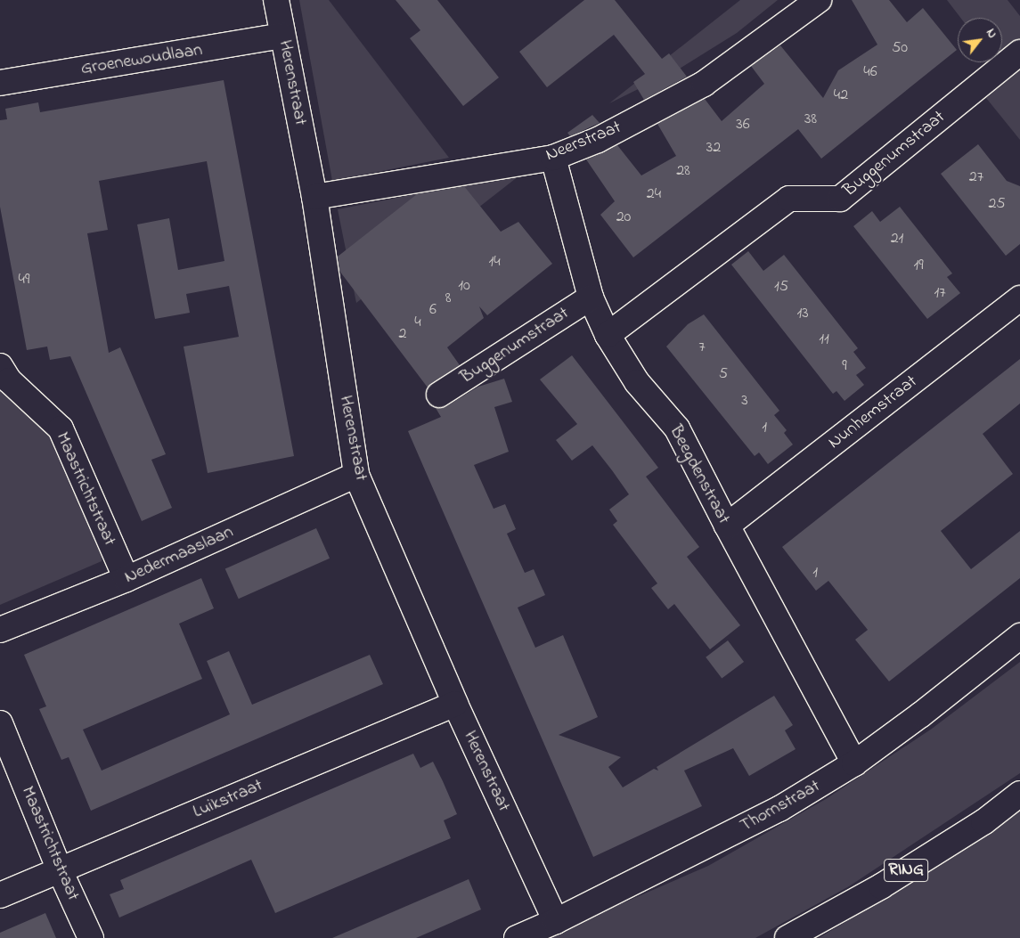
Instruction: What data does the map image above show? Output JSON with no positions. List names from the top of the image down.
{
  "streets": {
    "street": [
      "Groenewoudlaan",
      "Herenstraat",
      "Neerstraat",
      "Buggenumstraat",
      "Nunhemstraat",
      "Beegdenstraat",
      "Maastrichtstraat",
      "Nedermaaslaan",
      "Luikstraat",
      "Thornstraat",
      "RING"
    ]
  },
  "crossings": [
    ["Groenewoudlaan", "Herenstraat"],
    ["Herenstraat", "Neerstraat"],
    ["Herenstraat", "Nedermaaslaan"],
    ["Herenstraat", "Luikstraat"],
    ["Herenstraat", "Thornstraat"],
    ["Neerstraat", "Beegdenstraat"],
    ["Buggenumstraat", "Beegdenstraat"],
    ["Nunhemstraat", "Beegdenstraat"],
    ["Beegdenstraat", "Thornstraat"],
    ["Maastrichtstraat", "Nedermaaslaan"],
    ["Maastrichtstraat", "Luikstraat"]
  ],
  "house_numbers": [
    "50",
    "46",
    "42",
    "38",
    "36",
    "32",
    "28",
    "27",
    "24",
    "25",
    "20",
    "21",
    "14",
    "19",
    "49",
    "10",
    "15",
    "17",
    "8",
    "6",
    "13",
    "4",
    "2",
    "11",
    "7",
    "9",
    "5",
    "3",
    "1",
    "1"
  ],
  "north": "top right"
}
